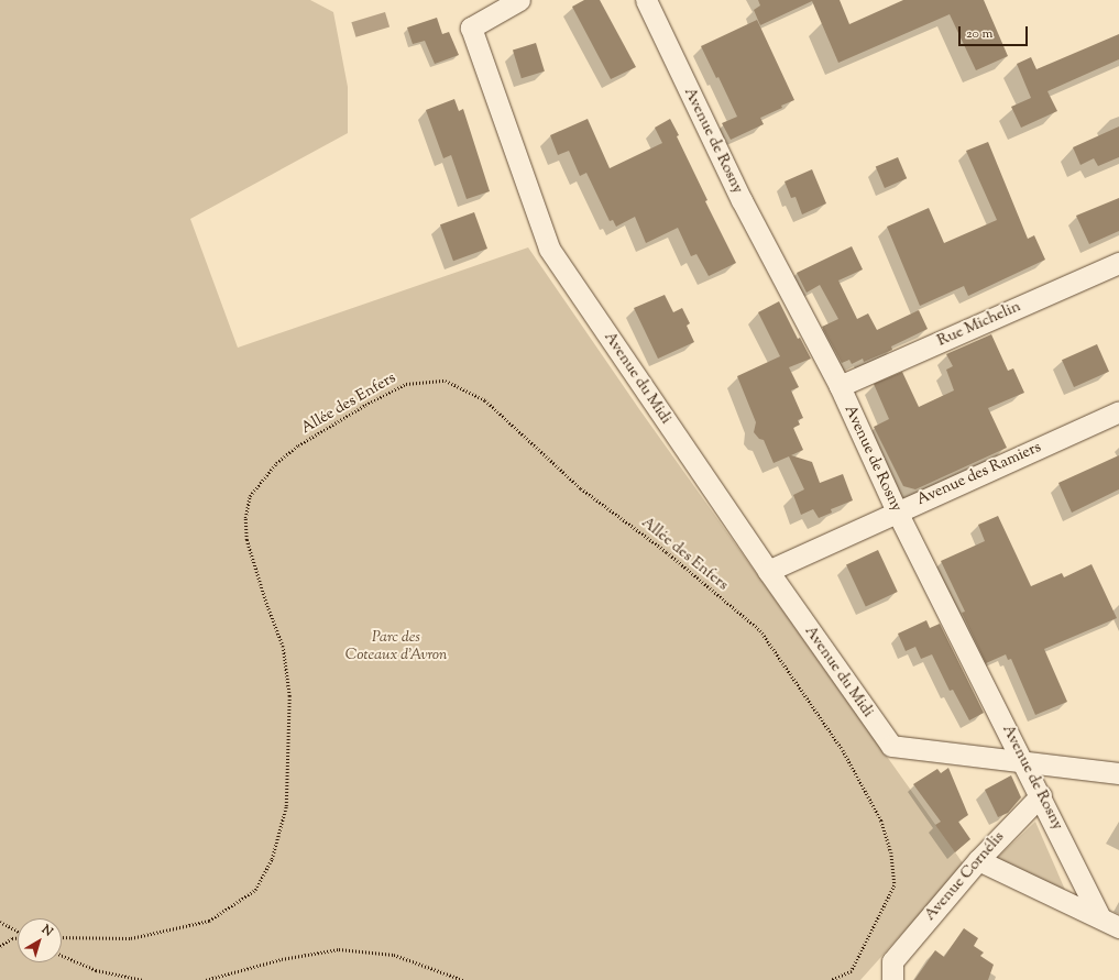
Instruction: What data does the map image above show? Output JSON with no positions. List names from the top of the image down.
{
  "streets": {
    "street": [
      "Avenue de Rosny",
      "Rue Michelin",
      "Avenue du Midi",
      "Avenue des Ramiers",
      "Avenue Cornélis"
    ],
    "path": ["Allée des Enfers"]
  },
  "crossings": [
    ["Avenue de Rosny", "Rue Michelin"],
    ["Avenue de Rosny", "Avenue du Midi"],
    ["Avenue de Rosny", "Avenue des Ramiers"],
    ["Avenue de Rosny", "Avenue Cornélis"],
    ["Avenue du Midi", "Avenue des Ramiers"]
  ],
  "parks": ["Parc des Coteaux d'Avron"],
  "scale_bar": "20 m",
  "north": "top right"
}
